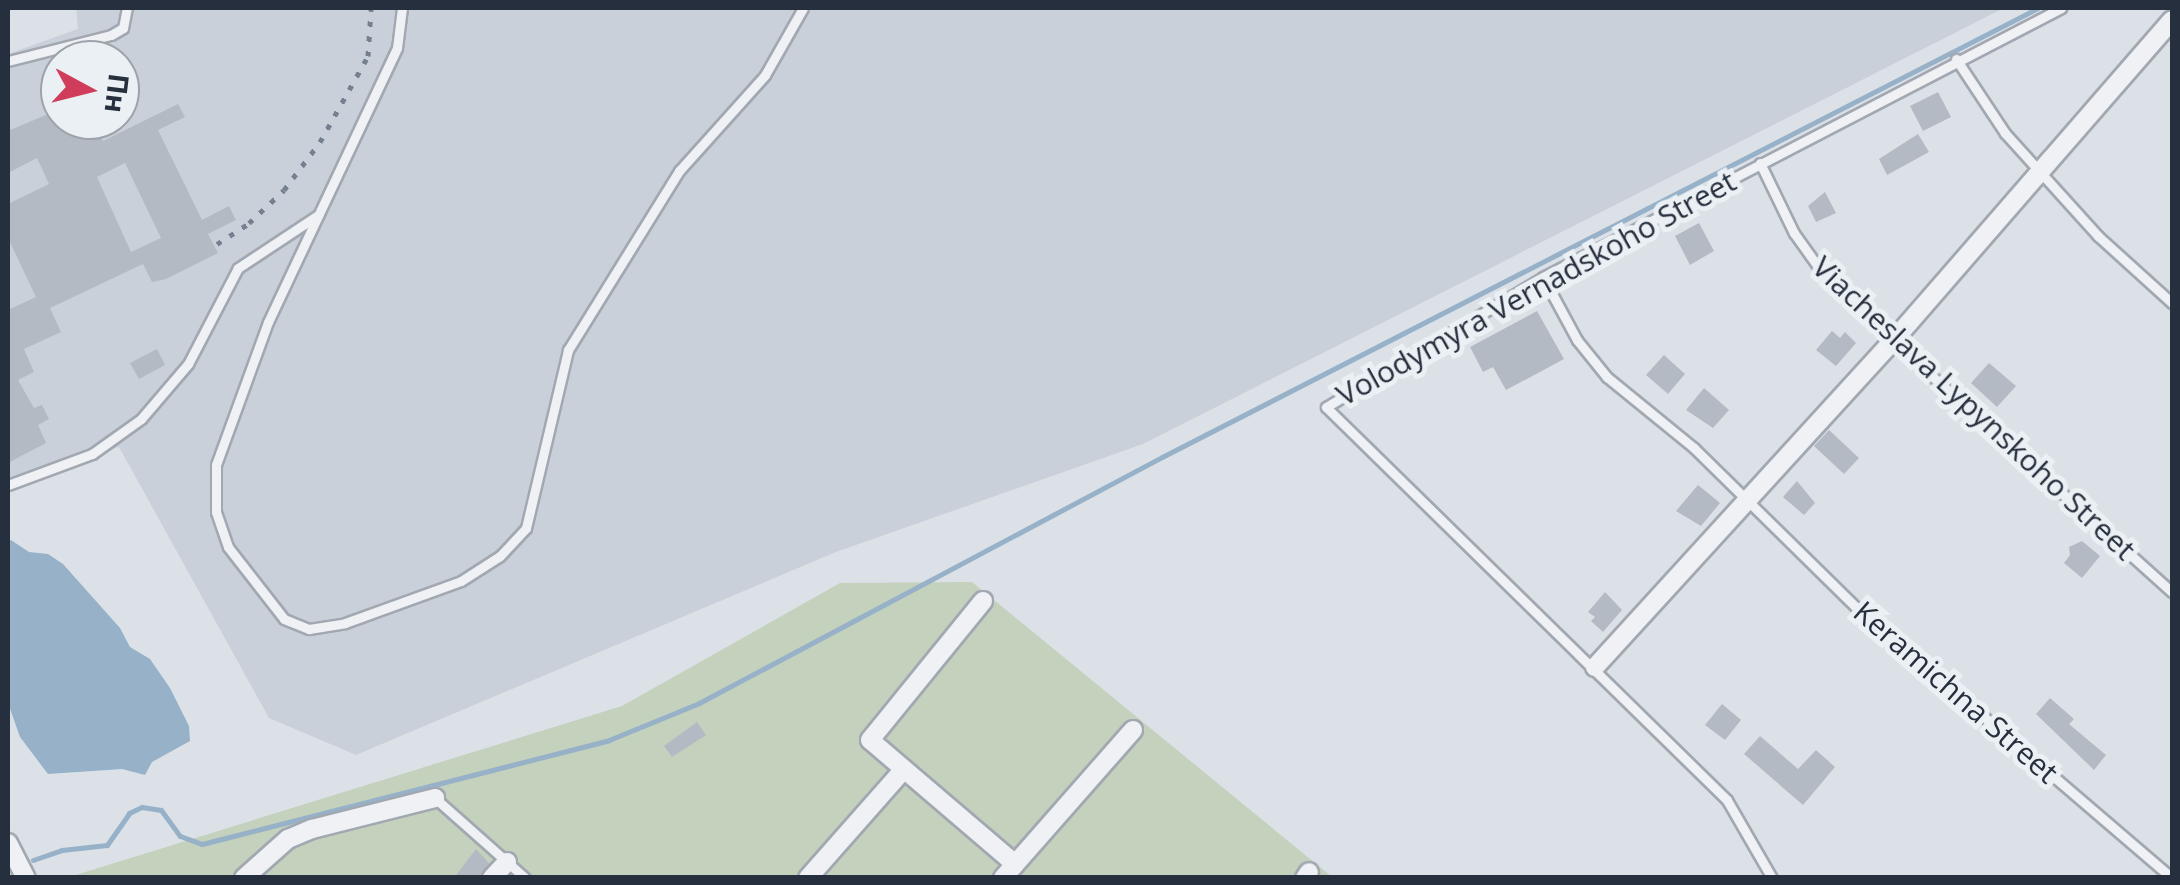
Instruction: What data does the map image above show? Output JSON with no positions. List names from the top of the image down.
{
  "streets": {
    "lane": ["Volodymyra Vernadskoho Street", "Viacheslava Lypynskoho Street", "Keramichna Street"]
  },
  "crossings": [
    ["Volodymyra Vernadskoho Street", "Viacheslava Lypynskoho Street"],
    ["Volodymyra Vernadskoho Street", "Keramichna Street"]
  ],
  "north": "right"
}
